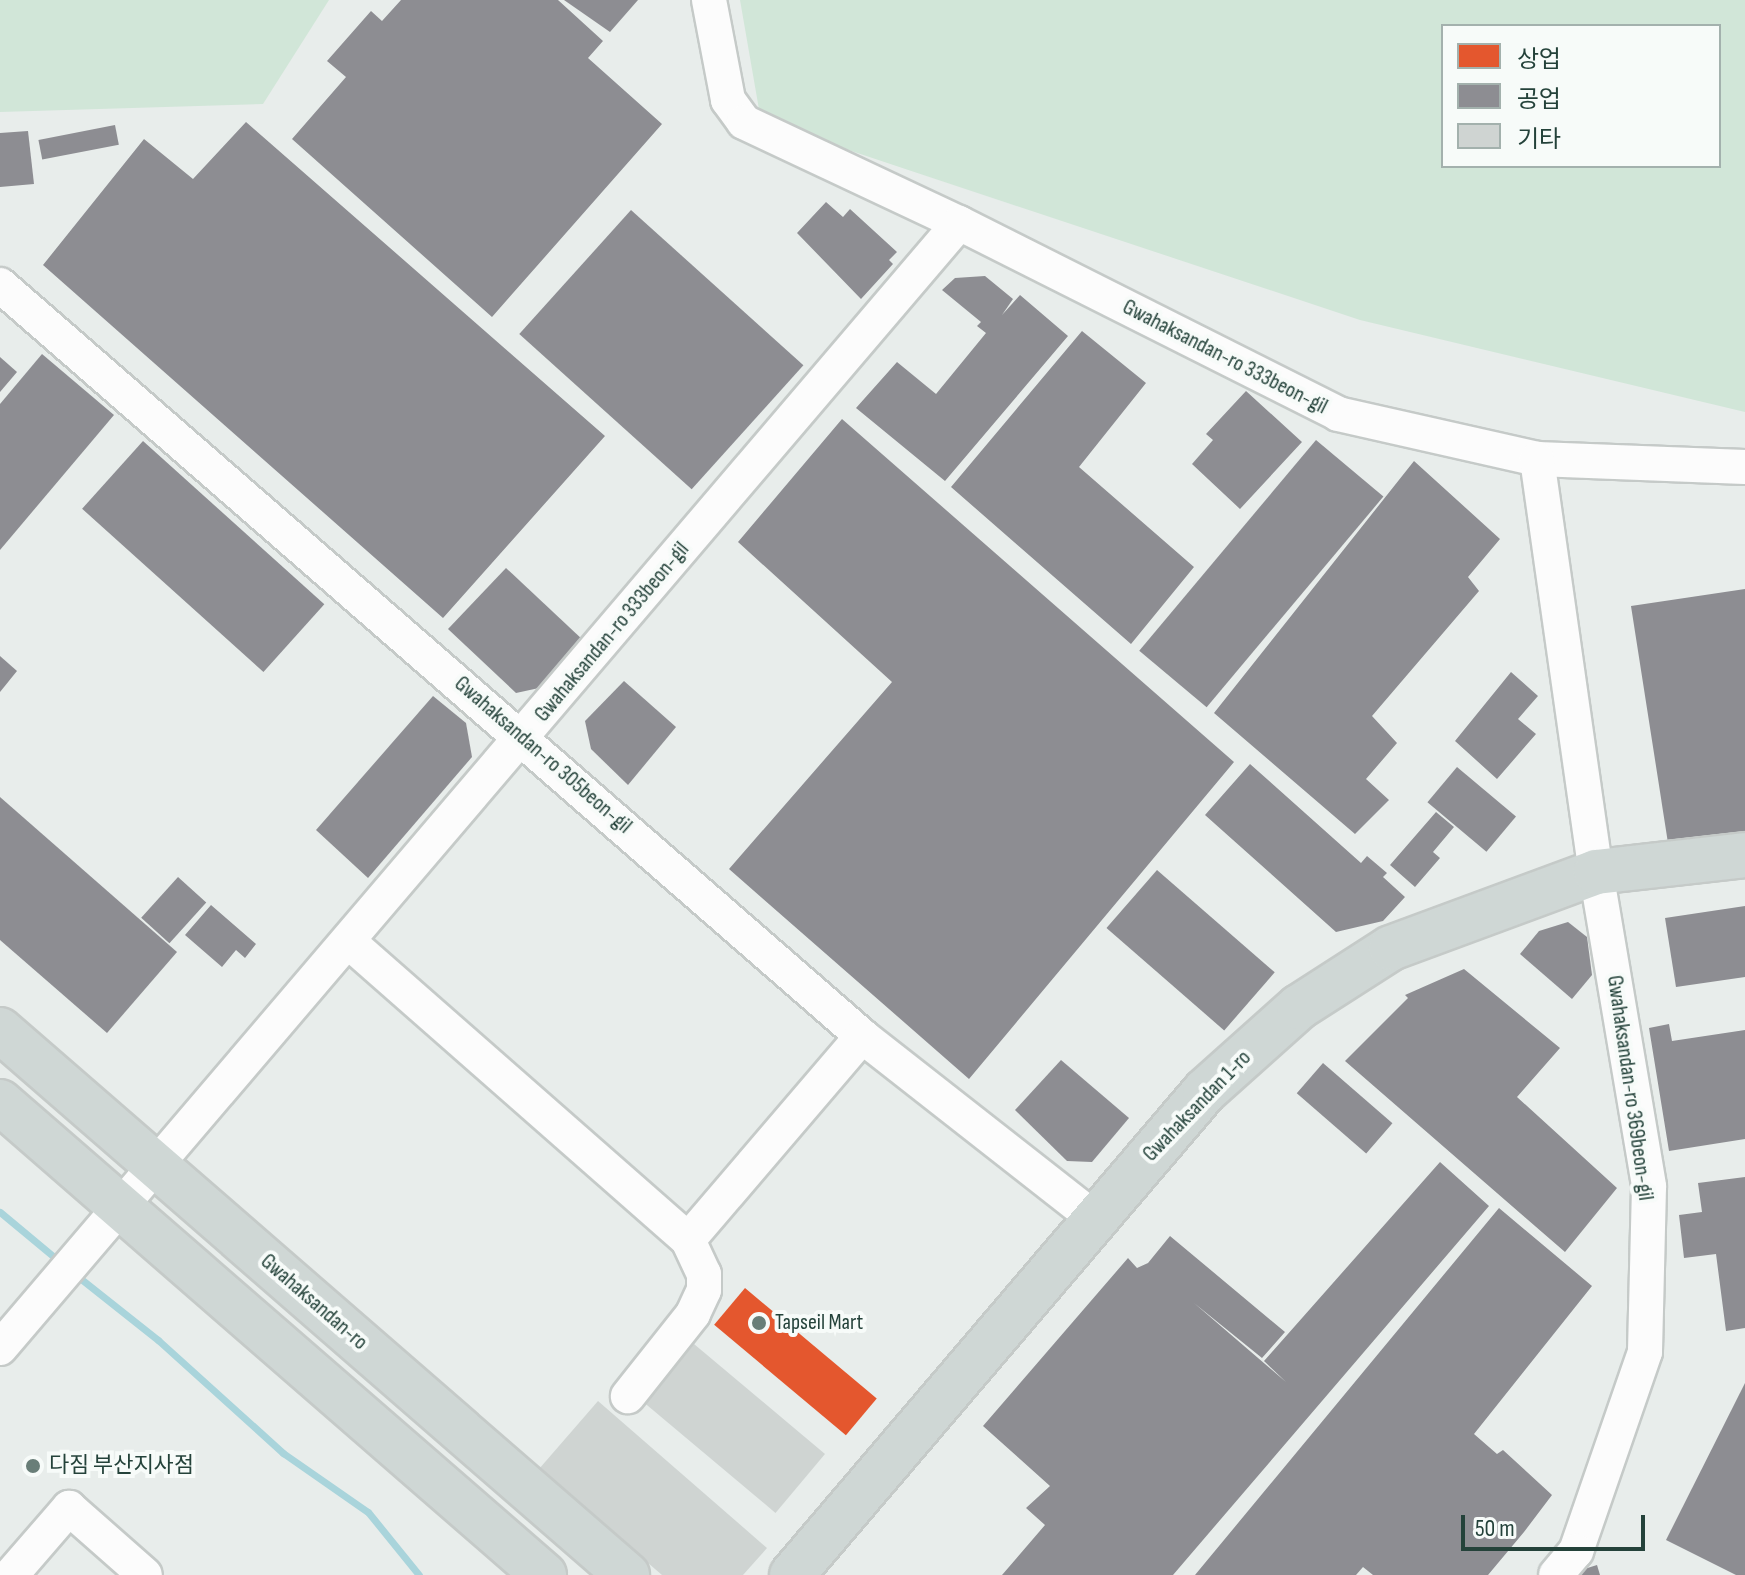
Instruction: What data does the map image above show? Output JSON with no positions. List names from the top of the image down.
{
  "streets": {
    "main road": ["Gwahaksandan 1-ro", "Gwahaksandan-ro"],
    "street": ["Gwahaksandan-ro 333beon-gil", "Gwahaksandan-ro 305beon-gil", "Gwahaksandan-ro 369beon-gil"]
  },
  "crossings": [
    ["Gwahaksandan-ro 333beon-gil", "Gwahaksandan-ro 305beon-gil"],
    ["Gwahaksandan-ro 333beon-gil", "Gwahaksandan-ro 369beon-gil"],
    ["Gwahaksandan-ro 333beon-gil", "Gwahaksandan-ro"],
    ["Gwahaksandan-ro 305beon-gil", "Gwahaksandan 1-ro"],
    ["Gwahaksandan-ro 369beon-gil", "Gwahaksandan 1-ro"]
  ],
  "places": ["Tapseil Mart", "다짐 부산지사점"],
  "legend": ["상업", "공업", "기타"],
  "scale_bar": "50 m"
}
